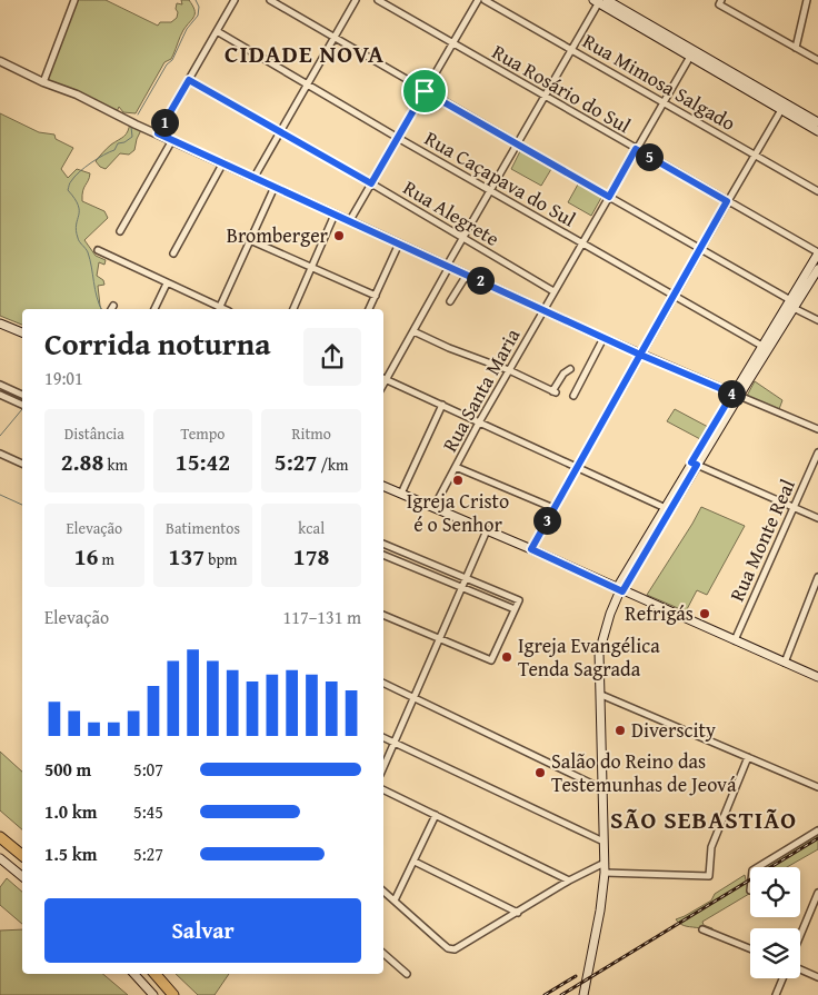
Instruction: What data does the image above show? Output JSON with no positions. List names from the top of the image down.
{
  "streets": {
    "street": [
      "Rua Mimosa Salgado",
      "Rua Rosário do Sul",
      "Rua Caçapava do Sul",
      "Rua Alegrete",
      "Rua Santa Maria",
      "Rua Monte Real"
    ]
  },
  "crossings": [
    ["Rua Mimosa Salgado", "Rua Santa Maria"],
    ["Rua Rosário do Sul", "Rua Santa Maria"],
    ["Rua Caçapava do Sul", "Rua Santa Maria"],
    ["Rua Alegrete", "Rua Santa Maria"]
  ],
  "districts": ["CIDADE NOVA", "SÃO SEBASTIÃO"],
  "places": [
    "Bromberger",
    "Igreja Cristo é o Senhor",
    "Refrigás",
    "Igreja Evangélica Tenda Sagrada",
    "Diverscity",
    "Salão do Reino das Testemunhas de Jeová"
  ],
  "page": {
    "pins": [
      "1",
      "5",
      "2",
      "4",
      "3"
    ],
    "heading": ["Corrida noturna", "19:01"],
    "stats": [
      ["Distância", "2.88 km"],
      ["Tempo", "15:42"],
      ["Ritmo", "5:27 /km"],
      ["Elevação", "16 m"],
      ["Batimentos", "137 bpm"],
      ["kcal", "178"]
    ],
    "chart": ["Elevação", "117–131 m"],
    "list": [
      {
        "name": "500 m",
        "note": "5:07"
      },
      {
        "name": "1.0 km",
        "note": "5:45"
      },
      {
        "name": "1.5 km",
        "note": "5:27"
      }
    ],
    "buttons": "Salvar"
  }
}
